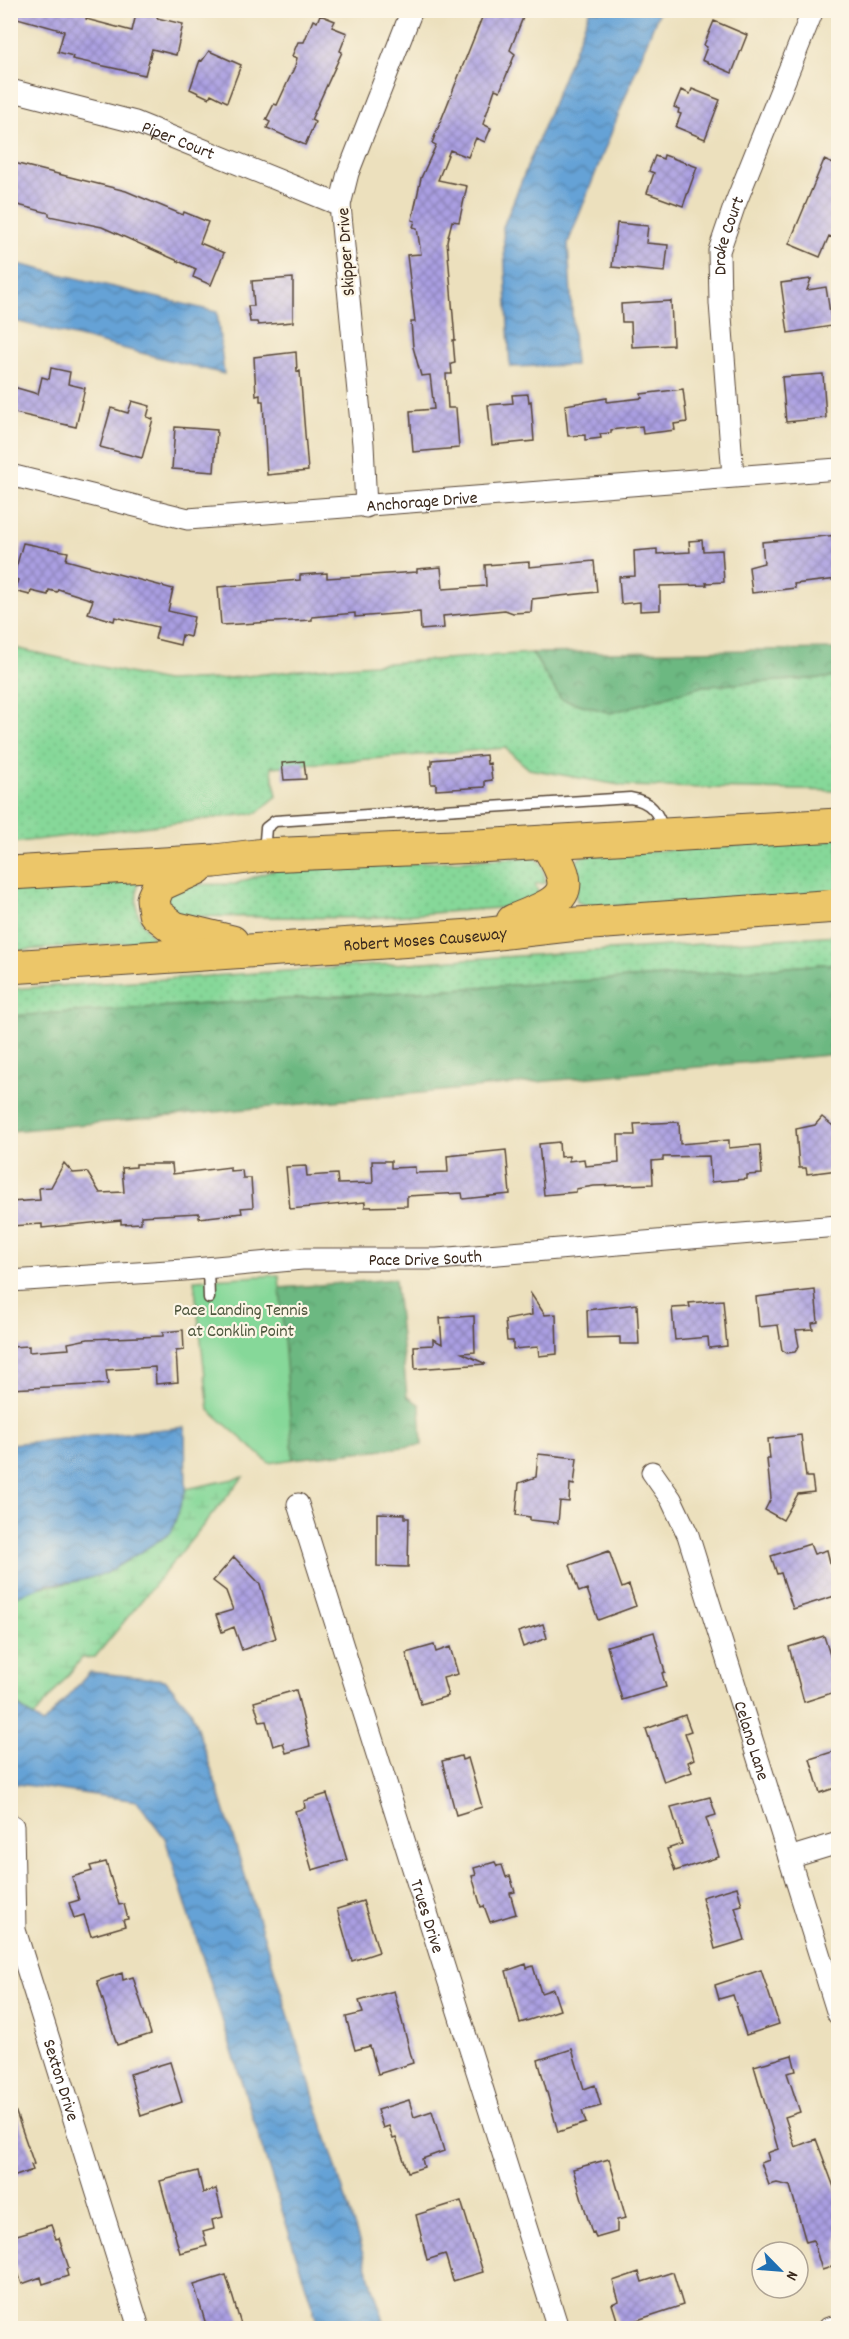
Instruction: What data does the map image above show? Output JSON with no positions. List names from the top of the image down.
{
  "streets": {
    "highway": ["Robert Moses Causeway"],
    "street": [
      "Piper Court",
      "Drake Court",
      "Skipper Drive",
      "Anchorage Drive",
      "Pace Drive South",
      "Celano Lane",
      "Trues Drive",
      "Sexton Drive"
    ]
  },
  "crossings": [
    ["Piper Court", "Skipper Drive"],
    ["Drake Court", "Anchorage Drive"],
    ["Skipper Drive", "Anchorage Drive"]
  ],
  "parks": ["Pace Landing Tennis at Conklin Point"],
  "north": "bottom right"
}
